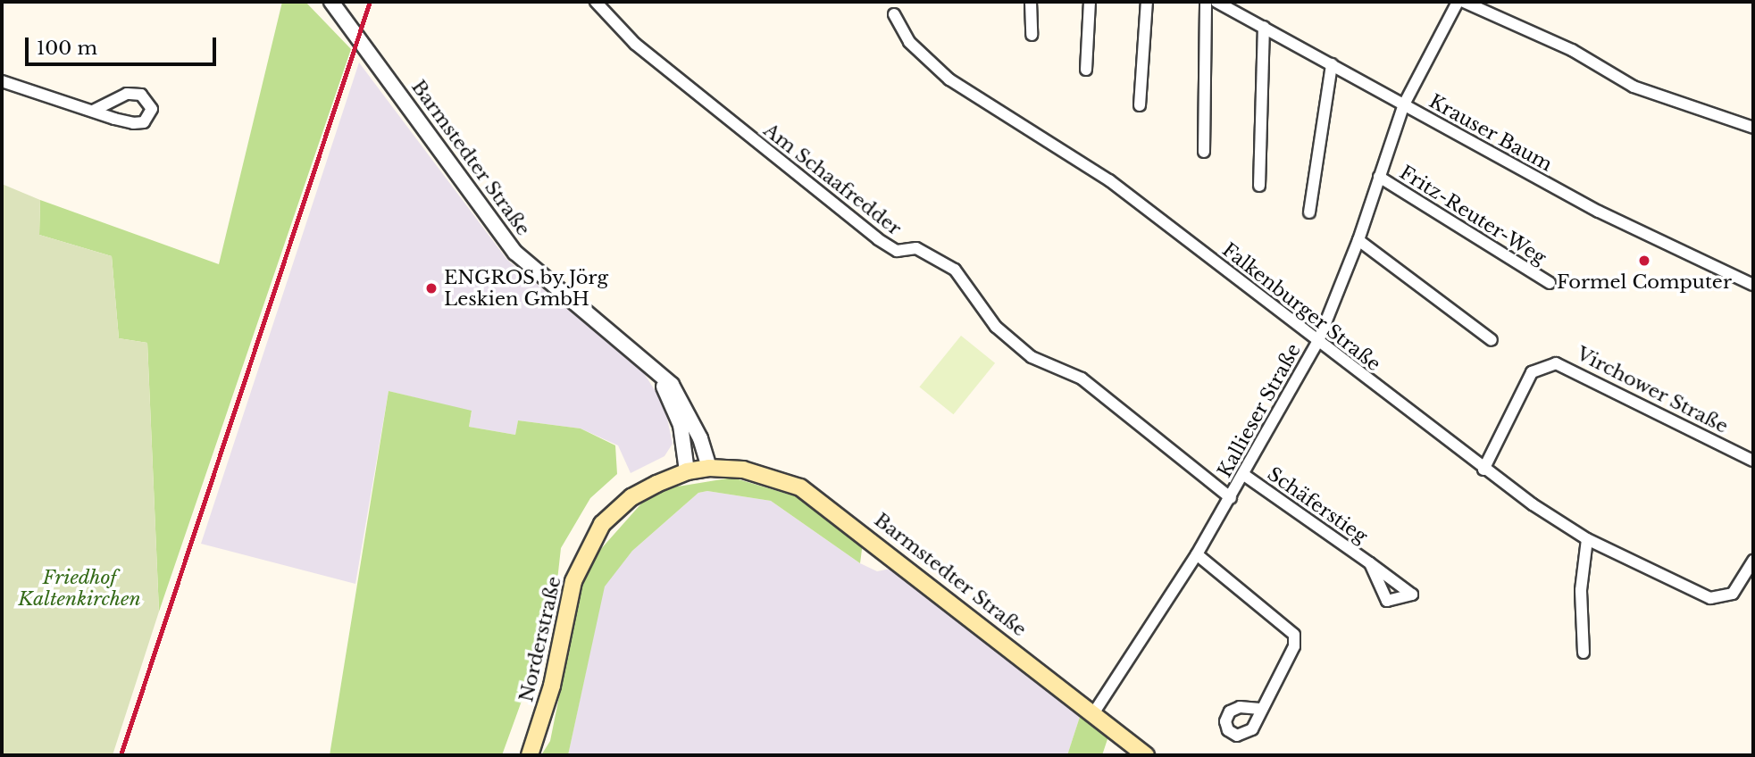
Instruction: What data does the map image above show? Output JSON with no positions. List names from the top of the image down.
{
  "streets": {
    "main road": ["Barmstedter Straße", "Norderstraße"],
    "street": [
      "Krauser Baum",
      "Am Schaafredder",
      "Fritz-Reuter-Weg",
      "Falkenburger Straße",
      "Virchower Straße",
      "Kallieser Straße",
      "Schäferstieg"
    ]
  },
  "crossings": [
    ["Krauser Baum", "Kallieser Straße"],
    ["Barmstedter Straße", "Kallieser Straße"],
    ["Barmstedter Straße", "Norderstraße"],
    ["Am Schaafredder", "Kallieser Straße"],
    ["Fritz-Reuter-Weg", "Kallieser Straße"],
    ["Falkenburger Straße", "Virchower Straße"],
    ["Falkenburger Straße", "Kallieser Straße"],
    ["Kallieser Straße", "Schäferstieg"]
  ],
  "parks": ["Friedhof Kaltenkirchen"],
  "places": ["Formel Computer", "ENGROS by Jörg Leskien GmbH"],
  "scale_bar": "100 m"
}
